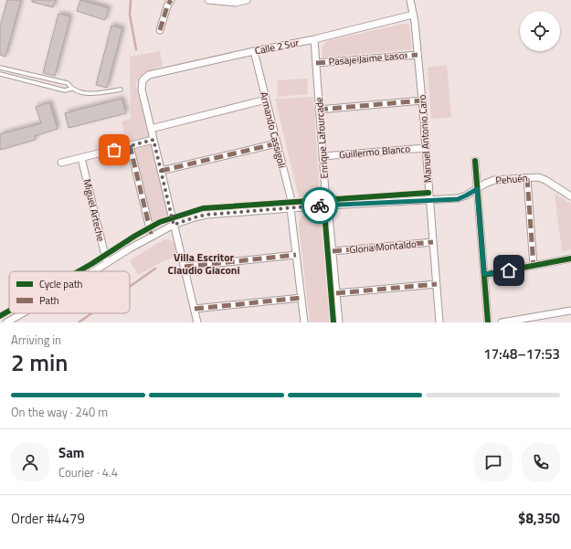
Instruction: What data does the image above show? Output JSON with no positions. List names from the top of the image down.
{
  "streets": {
    "street": [
      "Calle 2 Sur",
      "Pasaje Jaime Laso",
      "Armando Cassigoli",
      "Enrique Lafourcade",
      "Manuel Antonio Caro",
      "Guillermo Blanco",
      "Pehuén",
      "Miguel Arteche",
      "Gloria Montaldo"
    ]
  },
  "crossings": [
    ["Calle 2 Sur", "Armando Cassigoli"],
    ["Calle 2 Sur", "Enrique Lafourcade"],
    ["Calle 2 Sur", "Manuel Antonio Caro"],
    ["Pasaje Jaime Laso", "Enrique Lafourcade"],
    ["Pasaje Jaime Laso", "Manuel Antonio Caro"],
    ["Armando Cassigoli", "Pehuén"],
    ["Enrique Lafourcade", "Guillermo Blanco"],
    ["Enrique Lafourcade", "Pehuén"],
    ["Enrique Lafourcade", "Gloria Montaldo"],
    ["Manuel Antonio Caro", "Guillermo Blanco"],
    ["Manuel Antonio Caro", "Pehuén"],
    ["Manuel Antonio Caro", "Gloria Montaldo"],
    ["Pehuén", "Miguel Arteche"]
  ],
  "districts": ["Villa Escritor Claudio Giaconi"],
  "legend": ["Cycle path", "Path"],
  "page": {
    "heading": ["2 min", "Arriving in", "17:48–17:53"],
    "panel": [
      "Sam",
      "Courier · 4.4",
      "Order #4479",
      "$8,350"
    ],
    "bar": "On the way · 240 m"
  }
}
